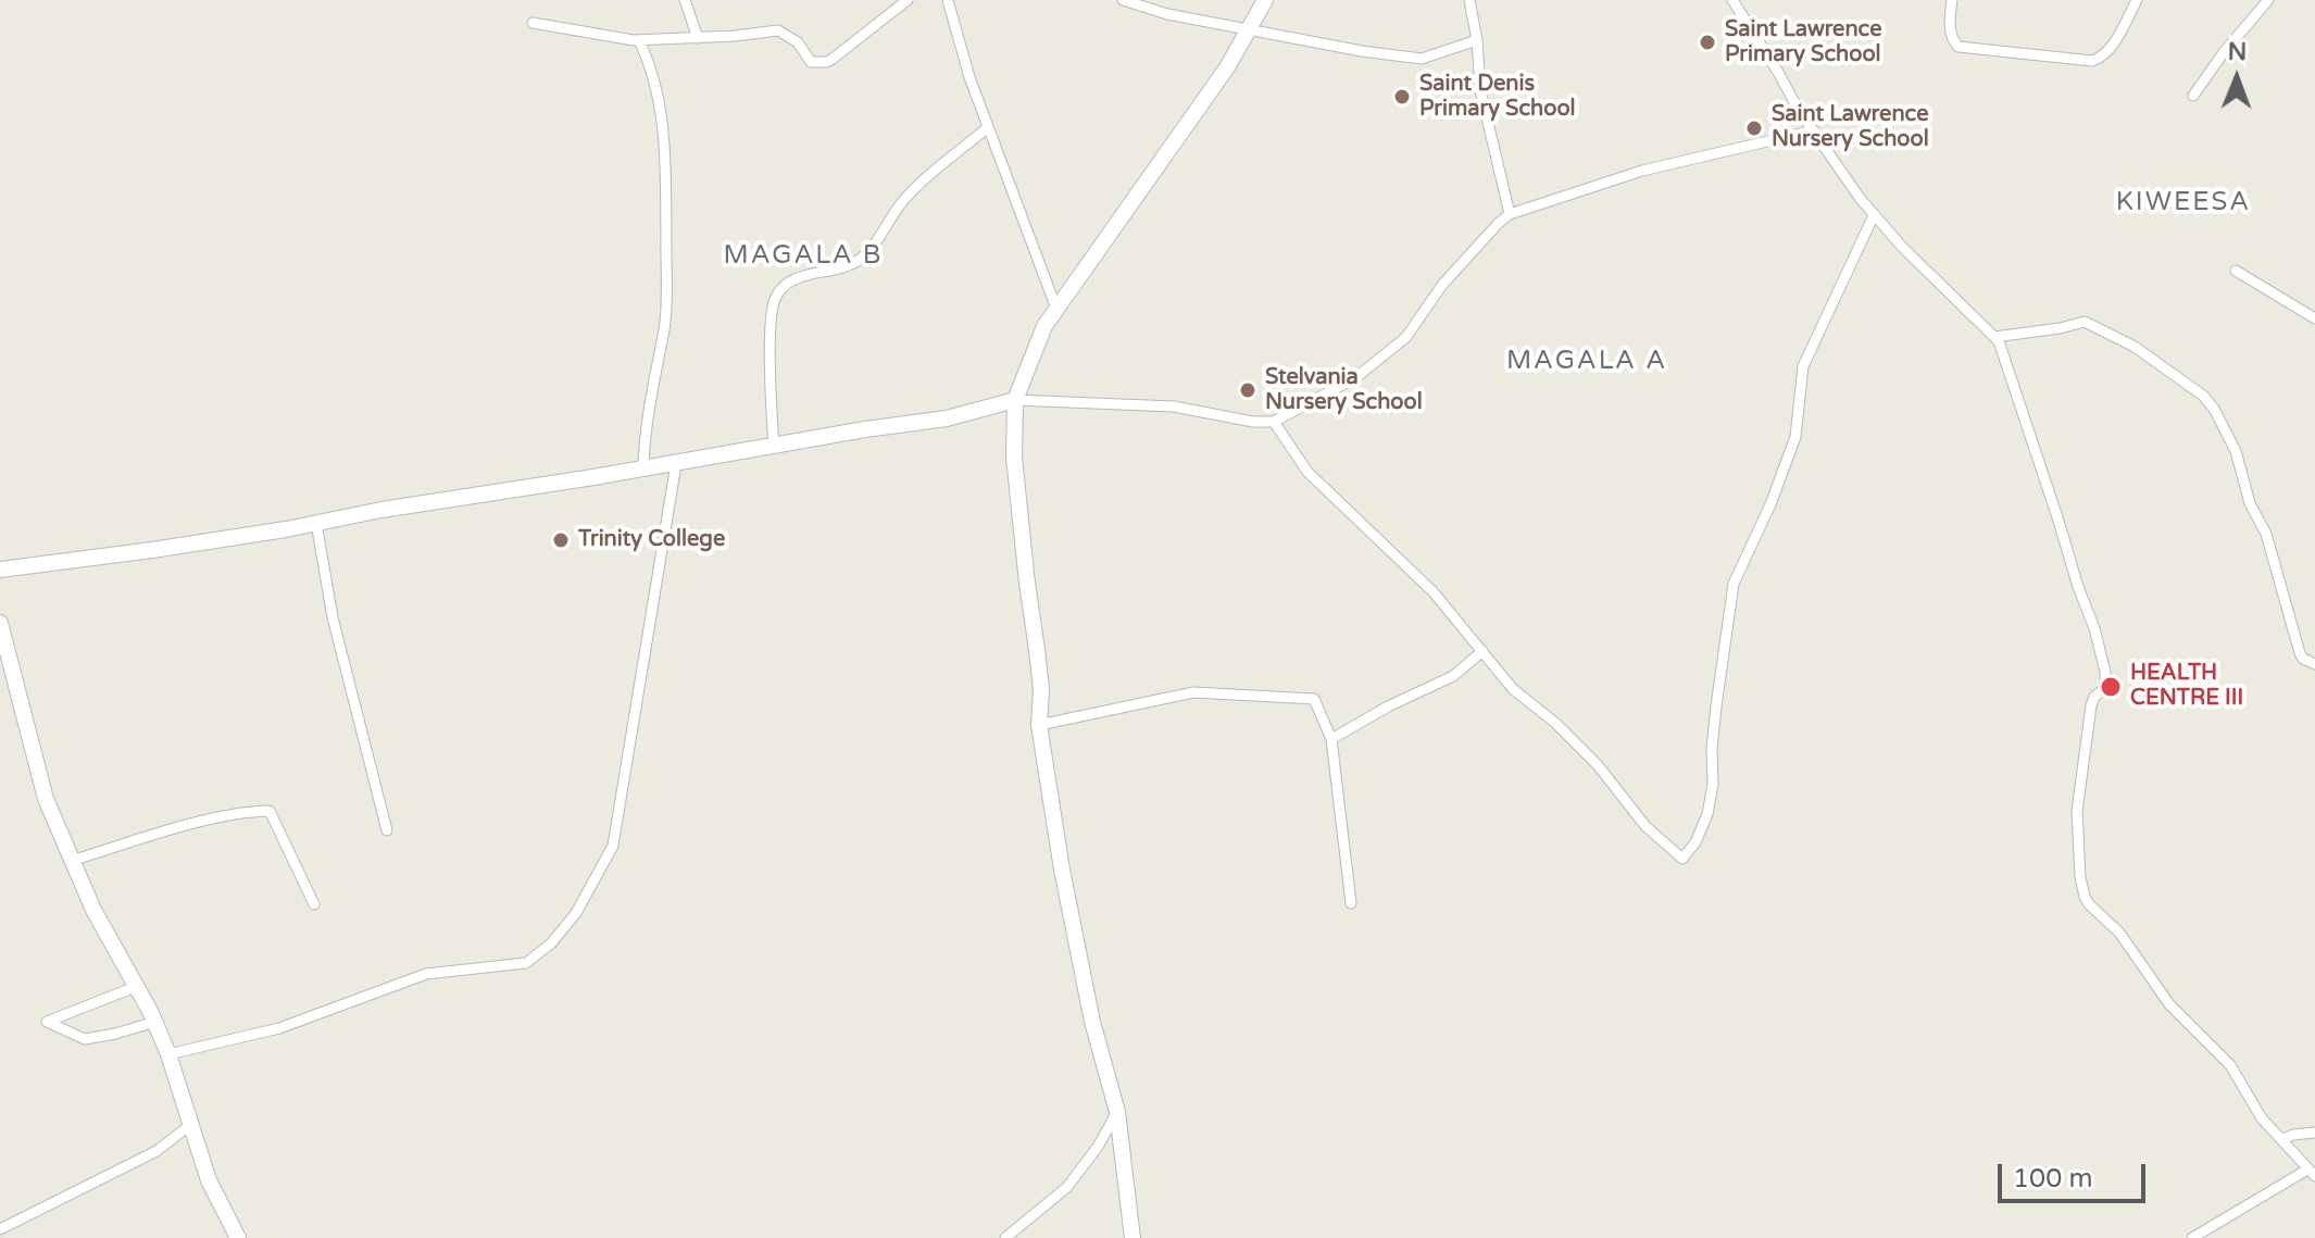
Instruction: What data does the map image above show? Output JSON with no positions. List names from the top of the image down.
{
  "districts": ["KIWEESA", "MAGALA B", "MAGALA A"],
  "places": [
    "Saint Lawrence Primary School",
    "Saint Denis Primary School",
    "Saint Lawrence Nursery School",
    "Stelvania Nursery School",
    "Trinity College",
    "HEALTH CENTRE III"
  ],
  "scale_bar": "100 m",
  "north": "top"
}
